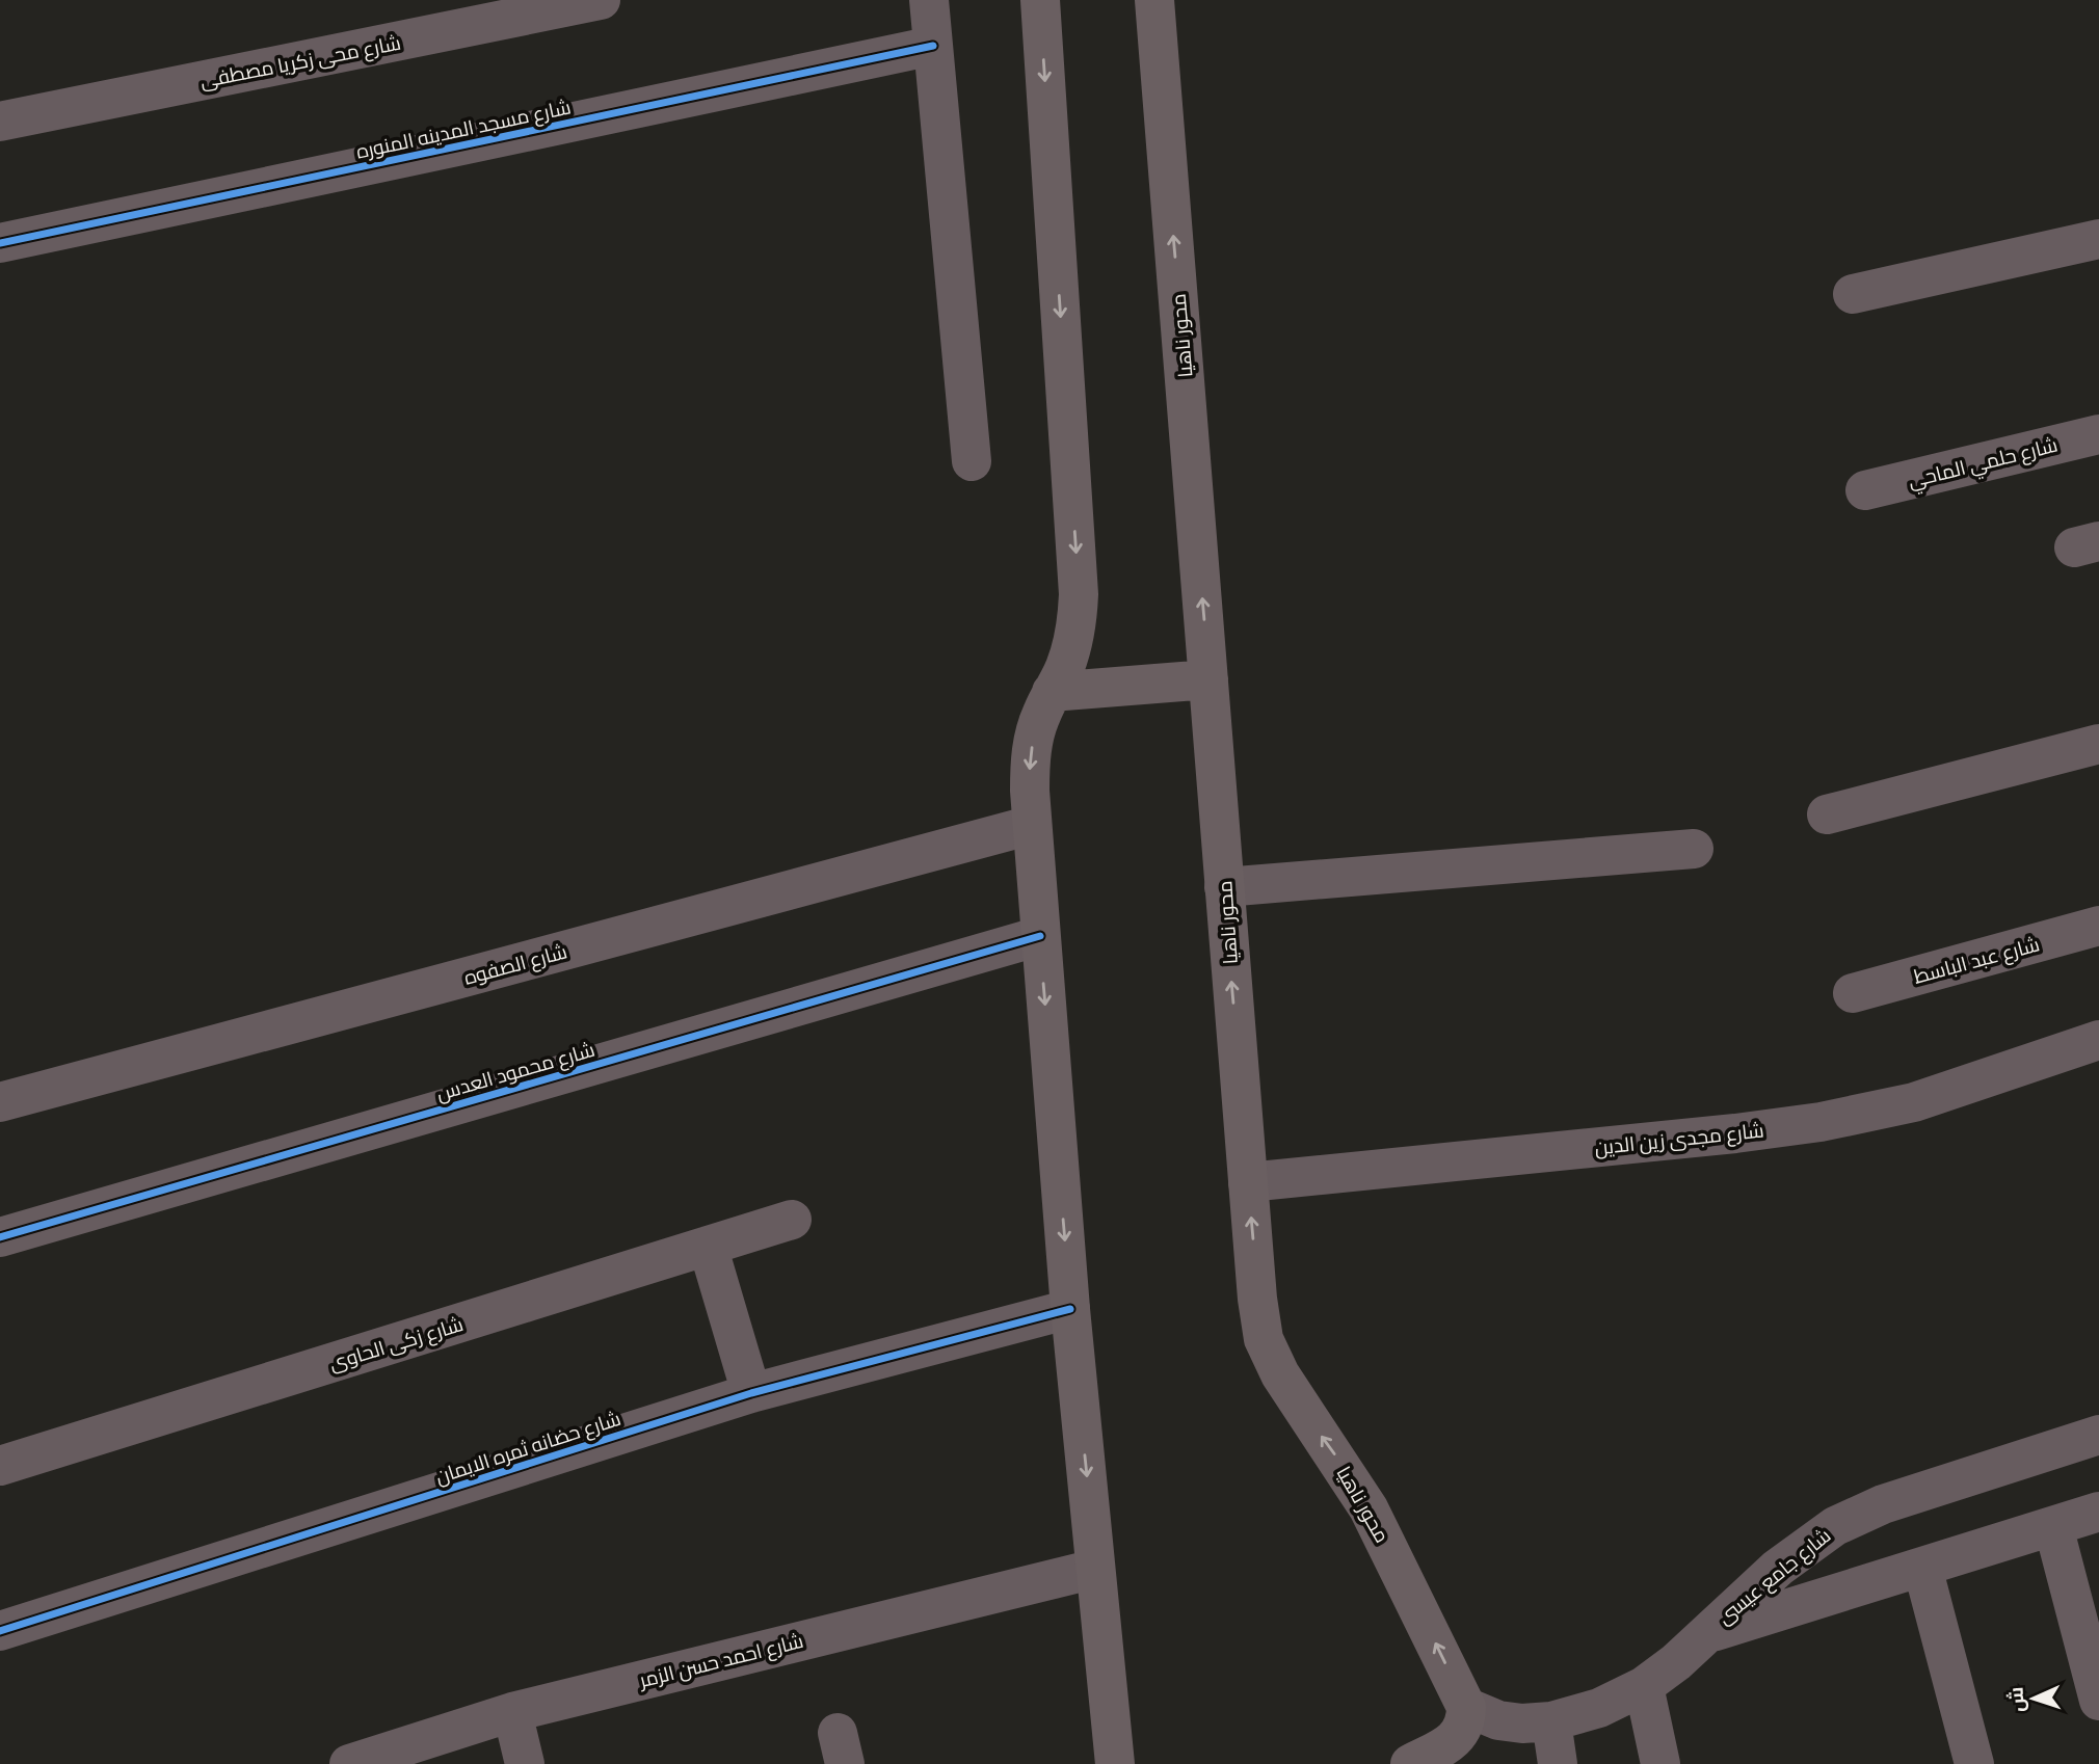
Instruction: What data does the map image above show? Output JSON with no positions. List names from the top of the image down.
{
  "streets": {
    "main road": ["محور ناهيا"],
    "street": [
      "شارع محى زكريا مصطفى",
      "شارع مسجد المدينه المنوره",
      "شارع حلمي الماحي",
      "شارع عبد الباسط",
      "شارع الصفوه",
      "شارع محمود العدس",
      "شارع مجدى زين الدين",
      "شارع زكى الحاوى",
      "شارع حضانه ثمره الايمان",
      "شارع جامع عيسى",
      "شارع احمد حسن الزمر"
    ]
  },
  "crossings": [
    ["محور ناهيا", "شارع مجدى زين الدين"],
    ["محور ناهيا", "شارع جامع عيسى"]
  ],
  "north": "left"
}
